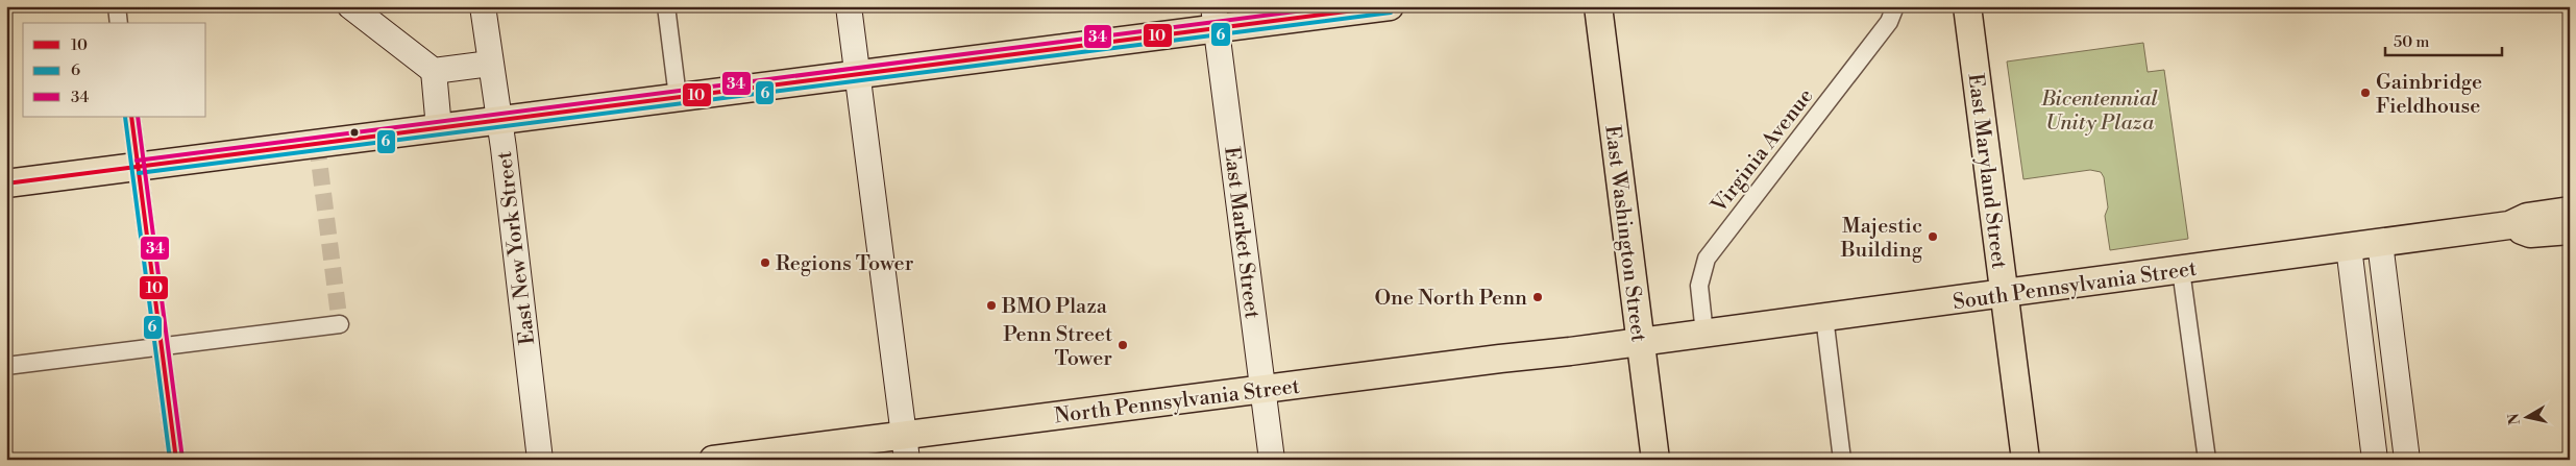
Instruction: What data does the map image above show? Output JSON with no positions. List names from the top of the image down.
{
  "streets": {
    "main road": [
      "East Maryland Street",
      "East Market Street",
      "East Washington Street",
      "East New York Street",
      "South Pennsylvania Street",
      "North Pennsylvania Street"
    ],
    "street": ["Virginia Avenue"]
  },
  "crossings": [
    ["Virginia Avenue", "South Pennsylvania Street"],
    ["East Maryland Street", "South Pennsylvania Street"],
    ["East Market Street", "North Pennsylvania Street"],
    ["East Washington Street", "South Pennsylvania Street"],
    ["East Washington Street", "North Pennsylvania Street"],
    ["South Pennsylvania Street", "North Pennsylvania Street"]
  ],
  "parks": ["Bicentennial Unity Plaza"],
  "places": [
    "Gainbridge Fieldhouse",
    "Majestic Building",
    "Regions Tower",
    "One North Penn",
    "BMO Plaza",
    "Penn Street Tower"
  ],
  "lines": ["transit line 10", "transit line 34", "transit line 6"],
  "legend": ["10", "6", "34"],
  "scale_bar": "50 m",
  "north": "left"
}
